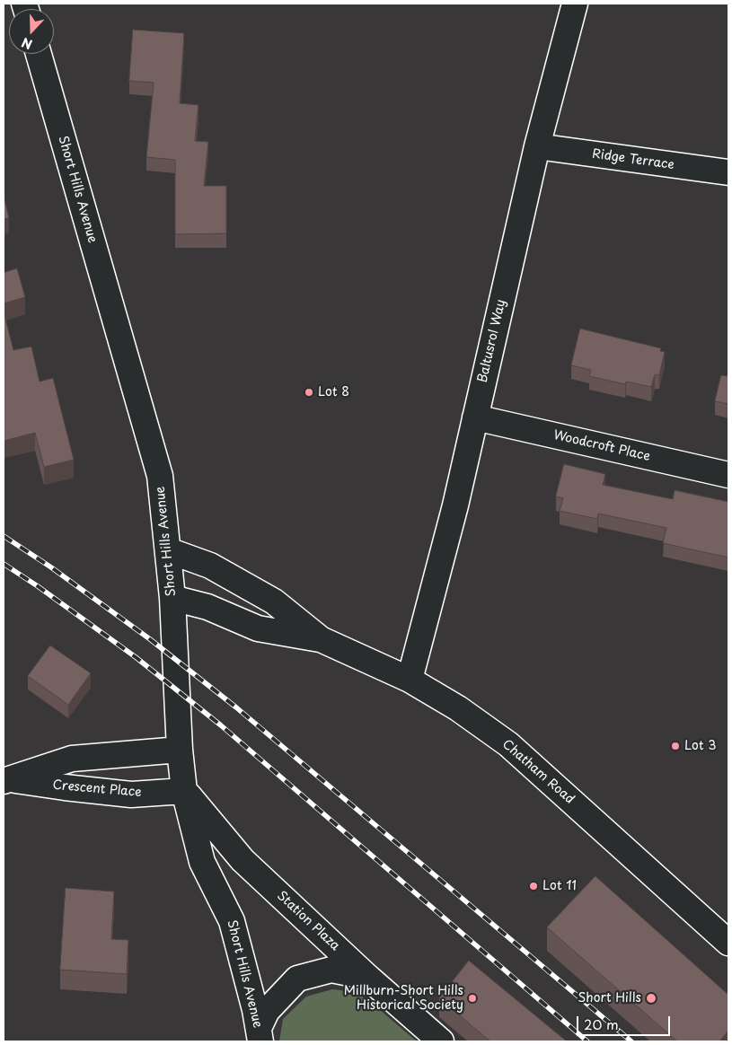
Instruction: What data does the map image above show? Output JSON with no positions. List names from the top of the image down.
{
  "streets": {
    "street": [
      "Ridge Terrace",
      "Short Hills Avenue",
      "Baltusrol Way",
      "Woodcroft Place",
      "Chatham Road",
      "Crescent Place",
      "Station Plaza"
    ]
  },
  "crossings": [
    ["Ridge Terrace", "Baltusrol Way"],
    ["Short Hills Avenue", "Chatham Road"],
    ["Short Hills Avenue", "Crescent Place"],
    ["Short Hills Avenue", "Station Plaza"],
    ["Baltusrol Way", "Woodcroft Place"],
    ["Baltusrol Way", "Chatham Road"],
    ["Crescent Place", "Station Plaza"]
  ],
  "places": [
    "Lot 8",
    "Lot 3",
    "Lot 11",
    "Millburn-Short Hills Historical Society",
    "Short Hills"
  ],
  "scale_bar": "20 m",
  "north": "bottom"
}
